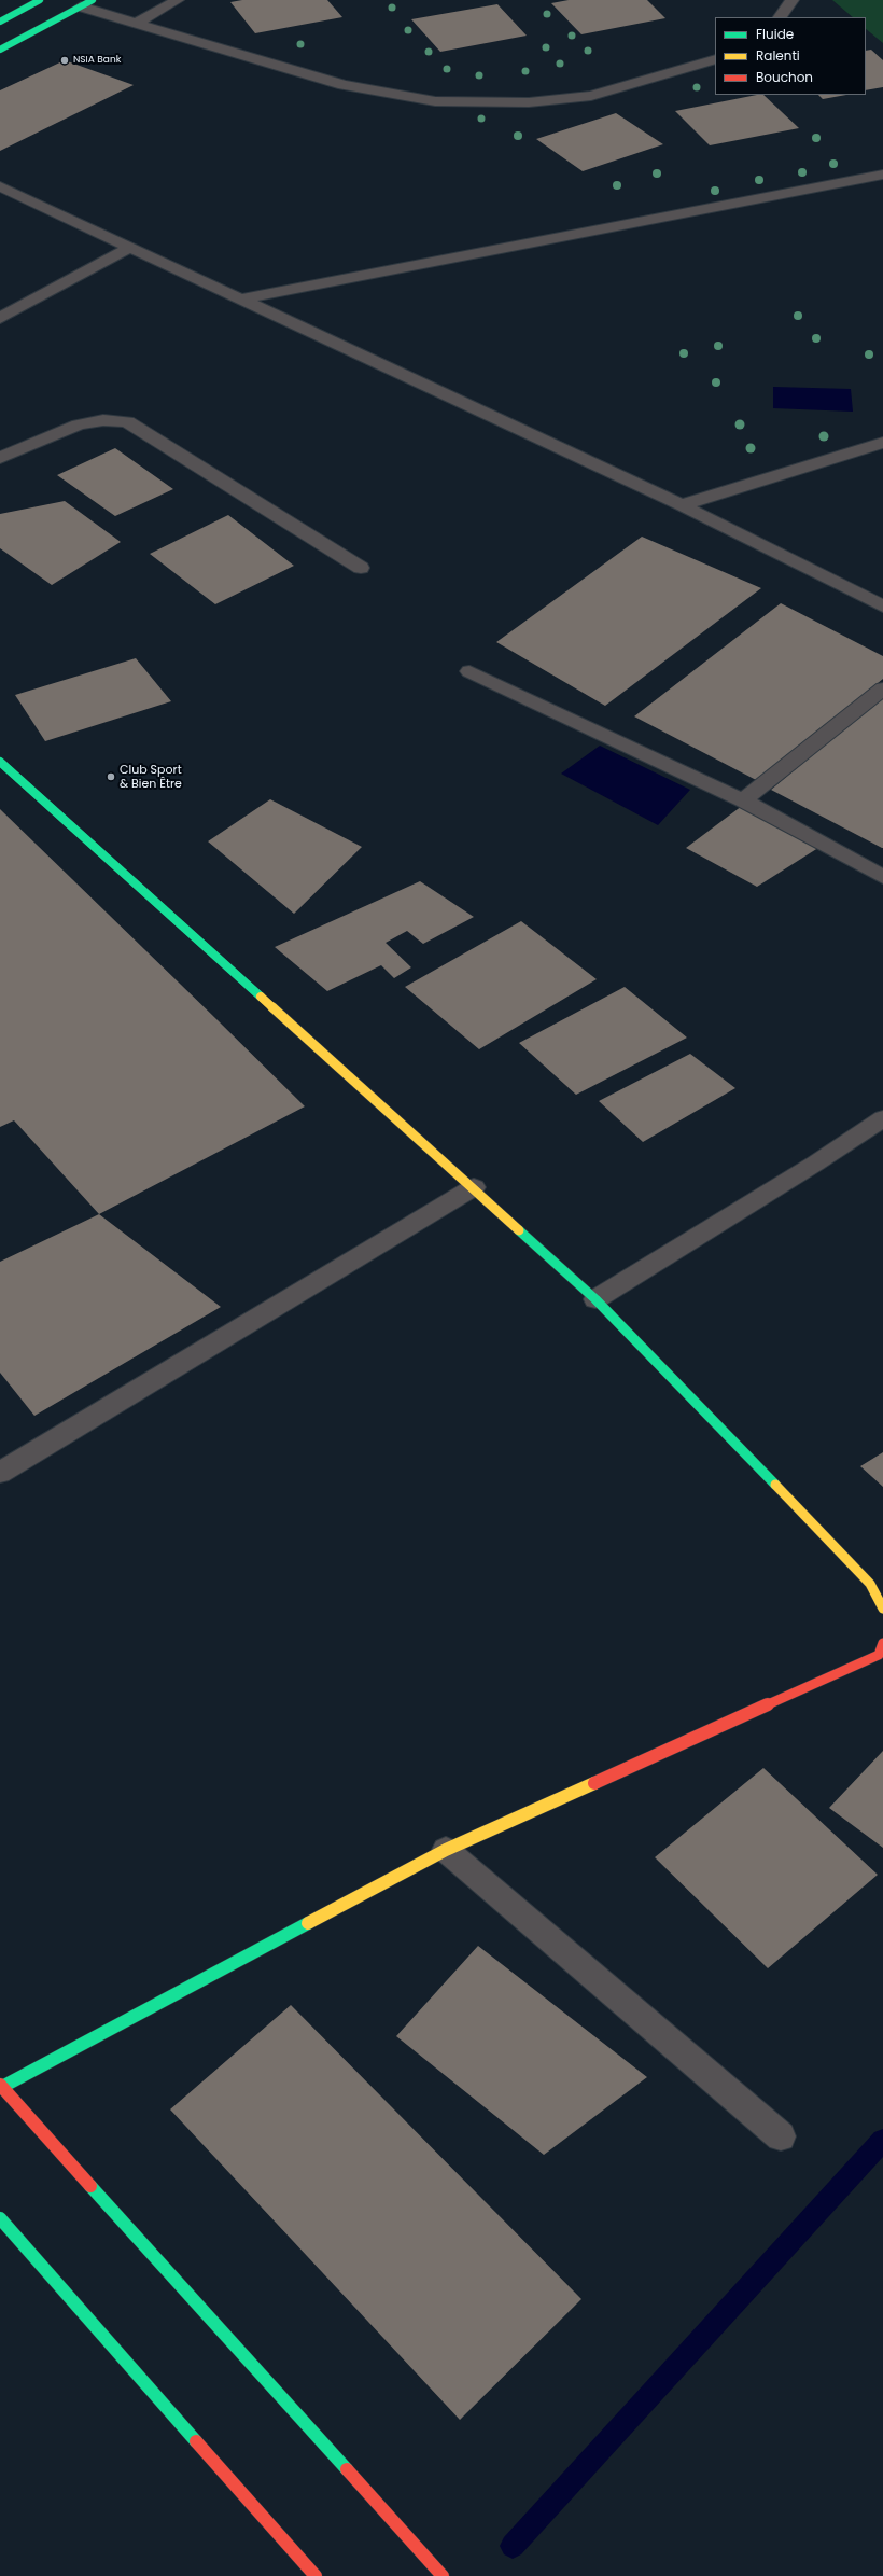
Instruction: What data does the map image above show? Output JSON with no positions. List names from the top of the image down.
{
  "places": ["NSIA Bank", "Club Sport & Bien Être"],
  "legend": ["Fluide", "Ralenti", "Bouchon"]
}
